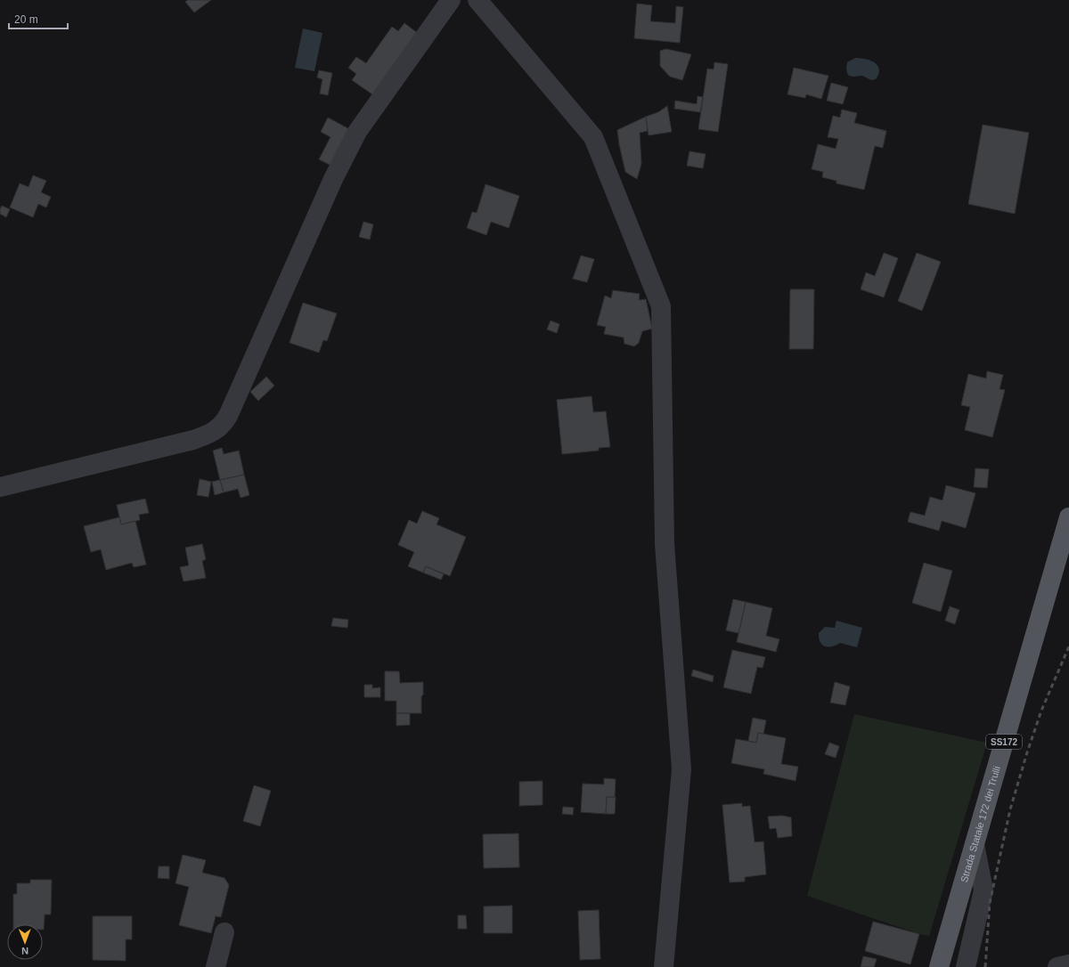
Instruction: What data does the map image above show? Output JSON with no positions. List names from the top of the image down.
{
  "streets": {
    "main road": ["SS172", "Strada Statale 172 dei Trulli"]
  },
  "scale_bar": "20 m",
  "north": "bottom"
}
